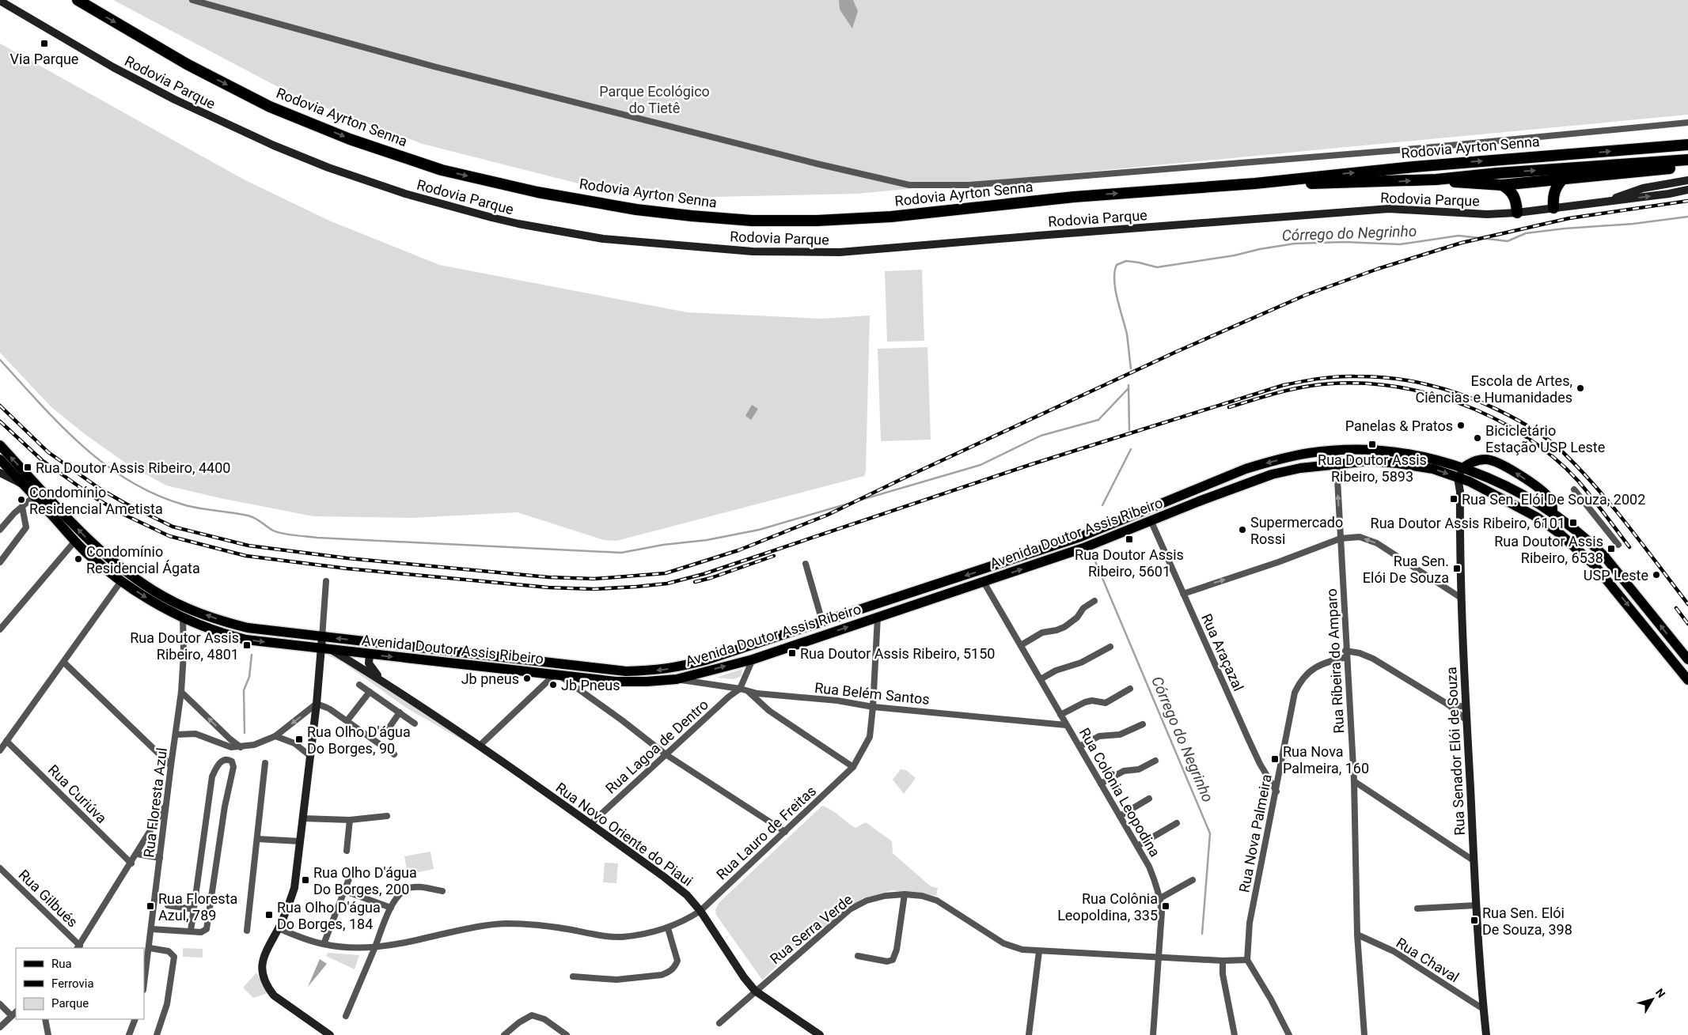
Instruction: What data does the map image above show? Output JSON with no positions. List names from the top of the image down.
{
  "streets": {
    "highway": ["Rodovia Ayrton Senna"],
    "main road": ["Avenida Doutor Assis Ribeiro"],
    "street": [
      "Rodovia Parque",
      "Rua Araçazal",
      "Rua Ríbeira do Amparo",
      "Rua Belém Santos",
      "Rua Lagoa de Dentro",
      "Rua Senador Elói de Souza",
      "Rua Colônia Leopodina",
      "Rua Curiúva",
      "Rua Floresta Azul",
      "Rua Lauro de Freitas",
      "Rua Nova Palmeira",
      "Rua Novo Oriente do Piaui",
      "Rua Gilbués",
      "Rua Serra Verde",
      "Rua Chaval"
    ]
  },
  "crossings": [
    ["Avenida Doutor Assis Ribeiro", "Rua Araçazal"],
    ["Avenida Doutor Assis Ribeiro", "Rua Ríbeira do Amparo"],
    ["Avenida Doutor Assis Ribeiro", "Rua Belém Santos"],
    ["Avenida Doutor Assis Ribeiro", "Rua Senador Elói de Souza"],
    ["Avenida Doutor Assis Ribeiro", "Rua Colônia Leopodina"],
    ["Avenida Doutor Assis Ribeiro", "Rua Floresta Azul"],
    ["Avenida Doutor Assis Ribeiro", "Rua Lauro de Freitas"],
    ["Avenida Doutor Assis Ribeiro", "Rua Novo Oriente do Piaui"],
    ["Rua Araçazal", "Rua Nova Palmeira"],
    ["Rua Ríbeira do Amparo", "Rua Nova Palmeira"],
    ["Rua Ríbeira do Amparo", "Rua Chaval"],
    ["Rua Belém Santos", "Rua Lagoa de Dentro"],
    ["Rua Belém Santos", "Rua Colônia Leopodina"],
    ["Rua Belém Santos", "Rua Lauro de Freitas"],
    ["Rua Lagoa de Dentro", "Rua Novo Oriente do Piaui"],
    ["Rua Senador Elói de Souza", "Rua Chaval"],
    ["Rua Colônia Leopodina", "Rua Serra Verde"],
    ["Rua Lauro de Freitas", "Rua Novo Oriente do Piaui"],
    ["Rua Nova Palmeira", "Rua Serra Verde"],
    ["Rua Novo Oriente do Piaui", "Rua Serra Verde"]
  ],
  "one_way": ["Rodovia Ayrton Senna"],
  "water": ["Córrego do Negrinho"],
  "parks": ["Parque Ecológico do Tietê"],
  "places": {
    "transit": [
      "Via Parque",
      "Rua Doutor Assis Ribeiro, 5893",
      "Rua Doutor Assis Ribeiro, 4400",
      "Rua Sen. Elói De Souza, 2002",
      "Rua Doutor Assis Ribeiro, 6101",
      "Rua Doutor Assis Ribeiro, 5601",
      "Rua Doutor Assis Ribeiro, 6538",
      "Rua Sen. Elói De Souza",
      "Rua Doutor Assis Ribeiro, 4801",
      "Rua Doutor Assis Ribeiro, 5150",
      "Rua Olho D'água Do Borges, 90",
      "Rua Nova Palmeira, 160",
      "Rua Olho D'água Do Borges, 200",
      "Rua Floresta Azul, 789",
      "Rua Colônia Leopoldina, 335",
      "Rua Olho D'água Do Borges, 184",
      "Rua Sen. Elói De Souza, 398"
    ],
    "other": [
      "Escola de Artes, Ciências e Humanidades",
      "Panelas & Pratos",
      "Bicicletário Estação USP Leste",
      "Condomínio Residencial Ametista",
      "Supermercado Rossi",
      "Condomínio Residencial Ágata",
      "USP Leste",
      "Jb pneus",
      "Jb Pneus"
    ]
  },
  "legend": ["Rua", "Ferrovia", "Parque"],
  "north": "top right"
}
